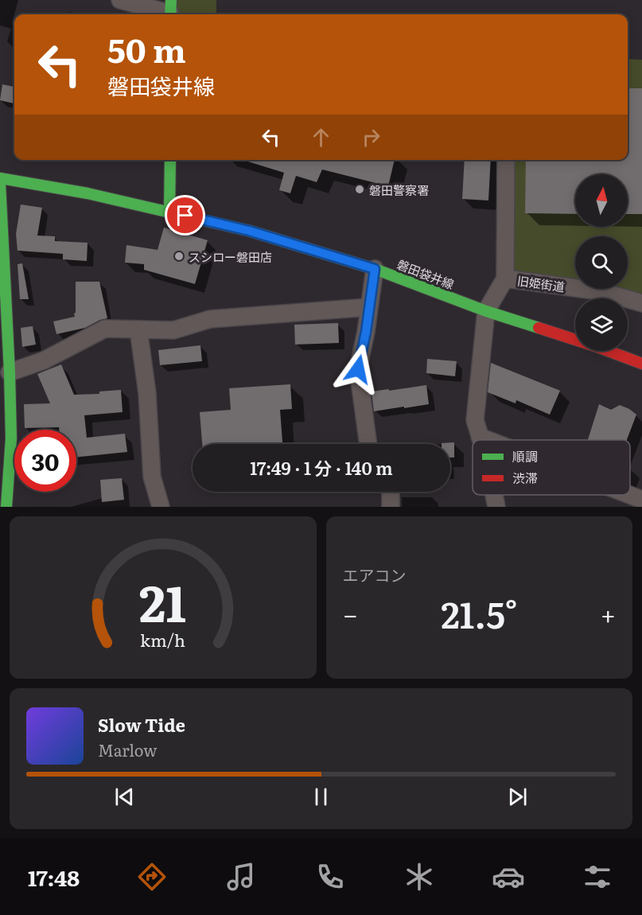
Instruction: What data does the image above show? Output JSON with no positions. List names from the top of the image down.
{
  "streets": {
    "main road": ["磐田袋井線"],
    "street": ["旧姫街道"]
  },
  "crossings": [
    ["磐田袋井線", "旧姫街道"]
  ],
  "places": ["磐田警察署", "スシロー磐田店"],
  "legend": ["順調", "渋滞"],
  "north": "top",
  "page": {
    "turn": ["50 m", "磐田袋井線"],
    "limit": "30",
    "trip": "17:49 · 1 分 · 140 m",
    "tile": "エアコン",
    "heat": ["−", "21.5°", "+"],
    "song": ["Slow Tide", "Marlow"],
    "tabs": "17:48",
    "gauge": ["21", "km/h"]
  }
}
